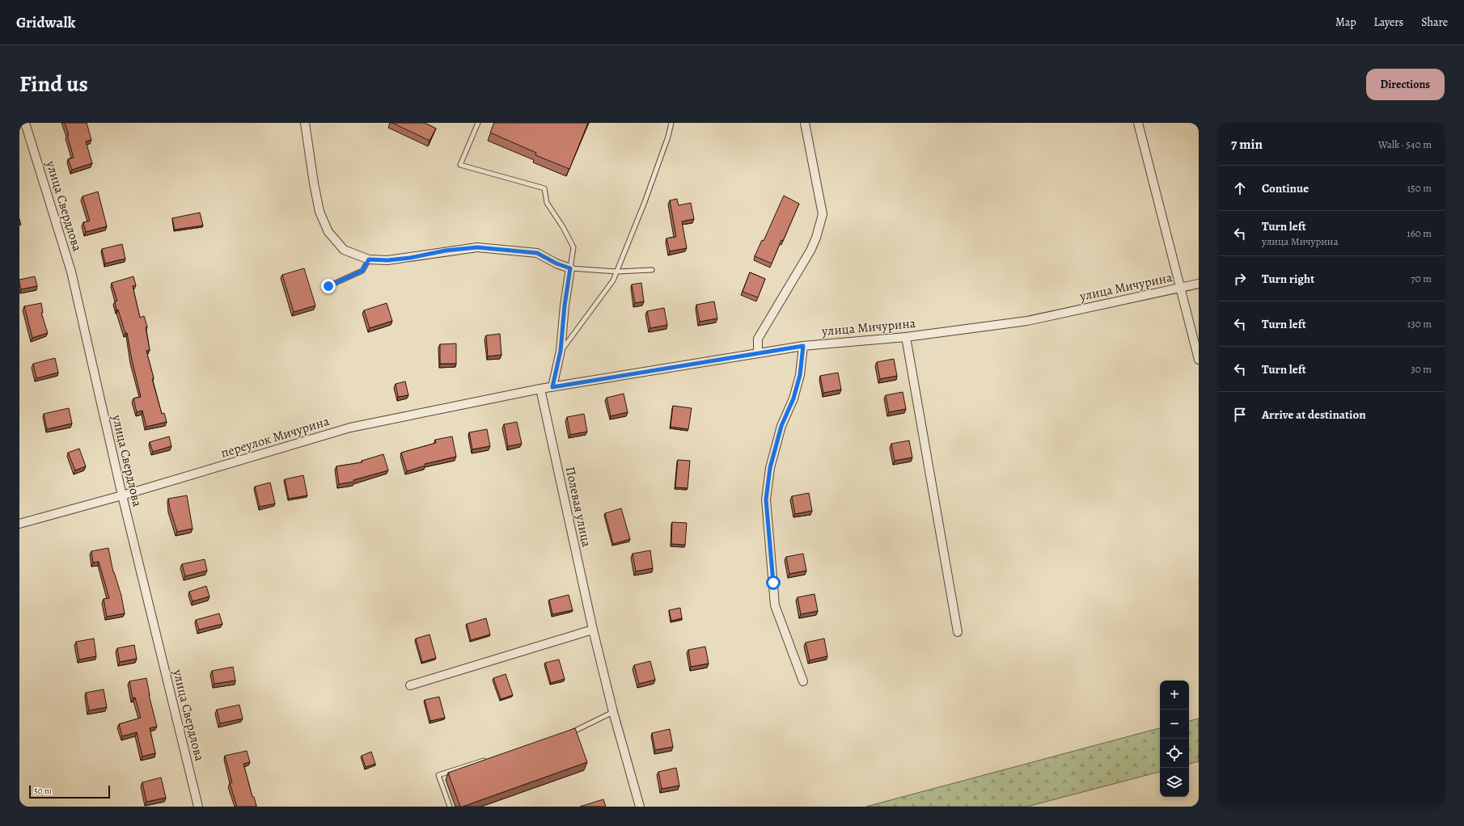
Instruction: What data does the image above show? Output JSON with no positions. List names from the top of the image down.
{
  "streets": {
    "street": [
      "улица Свердлова",
      "улица Мичурина",
      "переулок Мичурина",
      "Полевая улица"
    ]
  },
  "crossings": [
    ["улица Свердлова", "переулок Мичурина"],
    ["улица Мичурина", "переулок Мичурина"],
    ["улица Мичурина", "Полевая улица"],
    ["переулок Мичурина", "Полевая улица"]
  ],
  "scale_bar": "50 m",
  "page": {
    "header": "Gridwalk",
    "nav": ["Map", "Layers", "Share"],
    "title": "Find us",
    "buttons": "Directions",
    "heading": ["7 min", "Walk · 540 m"],
    "list": [
      ["Continue", "150 m"],
      ["Turn left", "улица Мичурина", "160 m"],
      ["Turn right", "70 m"],
      ["Turn left", "130 m"],
      ["Turn left", "30 m"],
      "Arrive at destination"
    ],
    "map_buttons": ["+", "−"],
    "scale": "50 m"
  }
}
